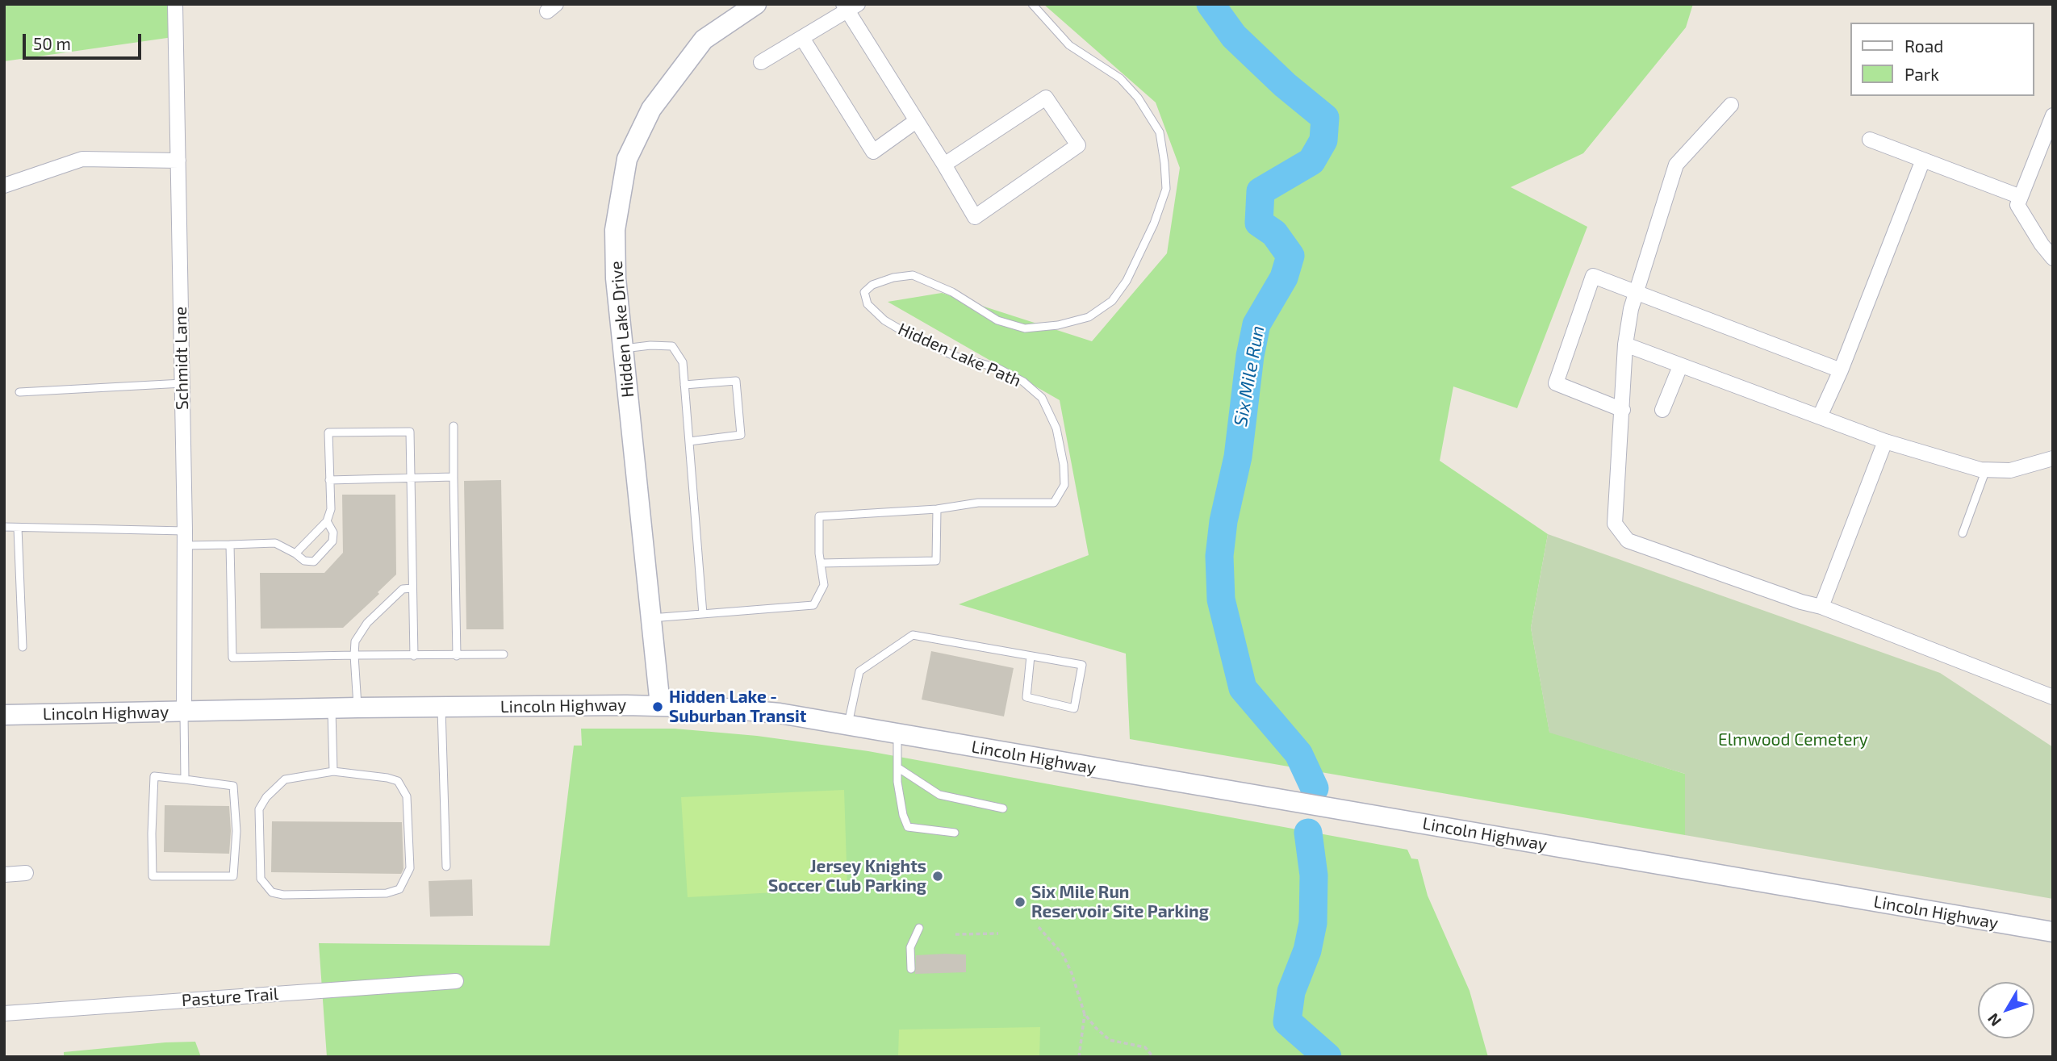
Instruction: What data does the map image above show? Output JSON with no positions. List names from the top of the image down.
{
  "streets": {
    "main road": ["Hidden Lake Drive", "Lincoln Highway"],
    "street": ["Schmidt Lane", "Pasture Trail"],
    "lane": ["Hidden Lake Path"]
  },
  "crossings": [
    ["Hidden Lake Drive", "Lincoln Highway"],
    ["Schmidt Lane", "Lincoln Highway"]
  ],
  "water": ["Six Mile Run"],
  "parks": ["Elmwood Cemetery"],
  "places": ["Hidden Lake - Suburban Transit", "Jersey Knights Soccer Club Parking", "Six Mile Run Reservoir Site Parking"],
  "legend": ["Road", "Park"],
  "scale_bar": "50 m",
  "north": "bottom left"
}
